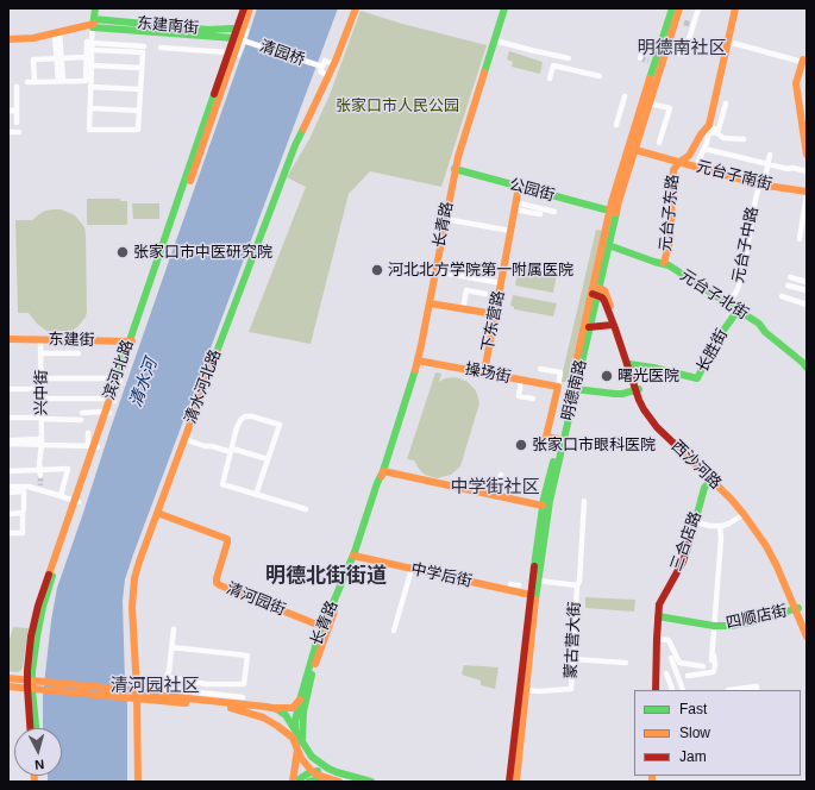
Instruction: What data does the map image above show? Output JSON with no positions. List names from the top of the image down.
{
  "streets": {
    "street": [
      "东建南街",
      "清园桥",
      "元台子南街",
      "公园街",
      "元台子东路",
      "长青路",
      "元台子中路",
      "元台子北街",
      "下东营路",
      "东建街",
      "长胜街",
      "滨河北路",
      "操场街",
      "清水河北路",
      "明德南路",
      "兴中街",
      "西沙河路",
      "三合店路",
      "中学后街",
      "清河园街",
      "四顺店街",
      "蒙古营大街"
    ]
  },
  "crossings": [
    ["东建南街", "清园桥"],
    ["东建南街", "滨河北路"],
    ["清园桥", "滨河北路"],
    ["元台子南街", "元台子东路"],
    ["元台子南街", "元台子中路"],
    ["元台子南街", "明德南路"],
    ["公园街", "长青路"],
    ["公园街", "下东营路"],
    ["公园街", "明德南路"],
    ["元台子东路", "元台子北街"],
    ["长青路", "操场街"],
    ["长青路", "中学后街"],
    ["长青路", "清河园街"],
    ["元台子中路", "元台子北街"],
    ["元台子北街", "长胜街"],
    ["元台子北街", "明德南路"],
    ["下东营路", "操场街"],
    ["东建街", "滨河北路"],
    ["东建街", "兴中街"],
    ["长胜街", "西沙河路"],
    ["清水河北路", "清河园街"],
    ["明德南路", "西沙河路"],
    ["明德南路", "中学后街"],
    ["明德南路", "蒙古营大街"],
    ["西沙河路", "三合店路"],
    ["西沙河路", "四顺店街"],
    ["三合店路", "四顺店街"]
  ],
  "districts": [
    "明德南社区",
    "中学街社区",
    "明德北街街道",
    "清河园社区"
  ],
  "water": ["清水河"],
  "parks": ["张家口市人民公园"],
  "places": [
    "张家口市中医研究院",
    "河北北方学院第一附属医院",
    "曙光医院",
    "张家口市眼科医院"
  ],
  "legend": ["Fast", "Slow", "Jam"],
  "north": "bottom"
}
